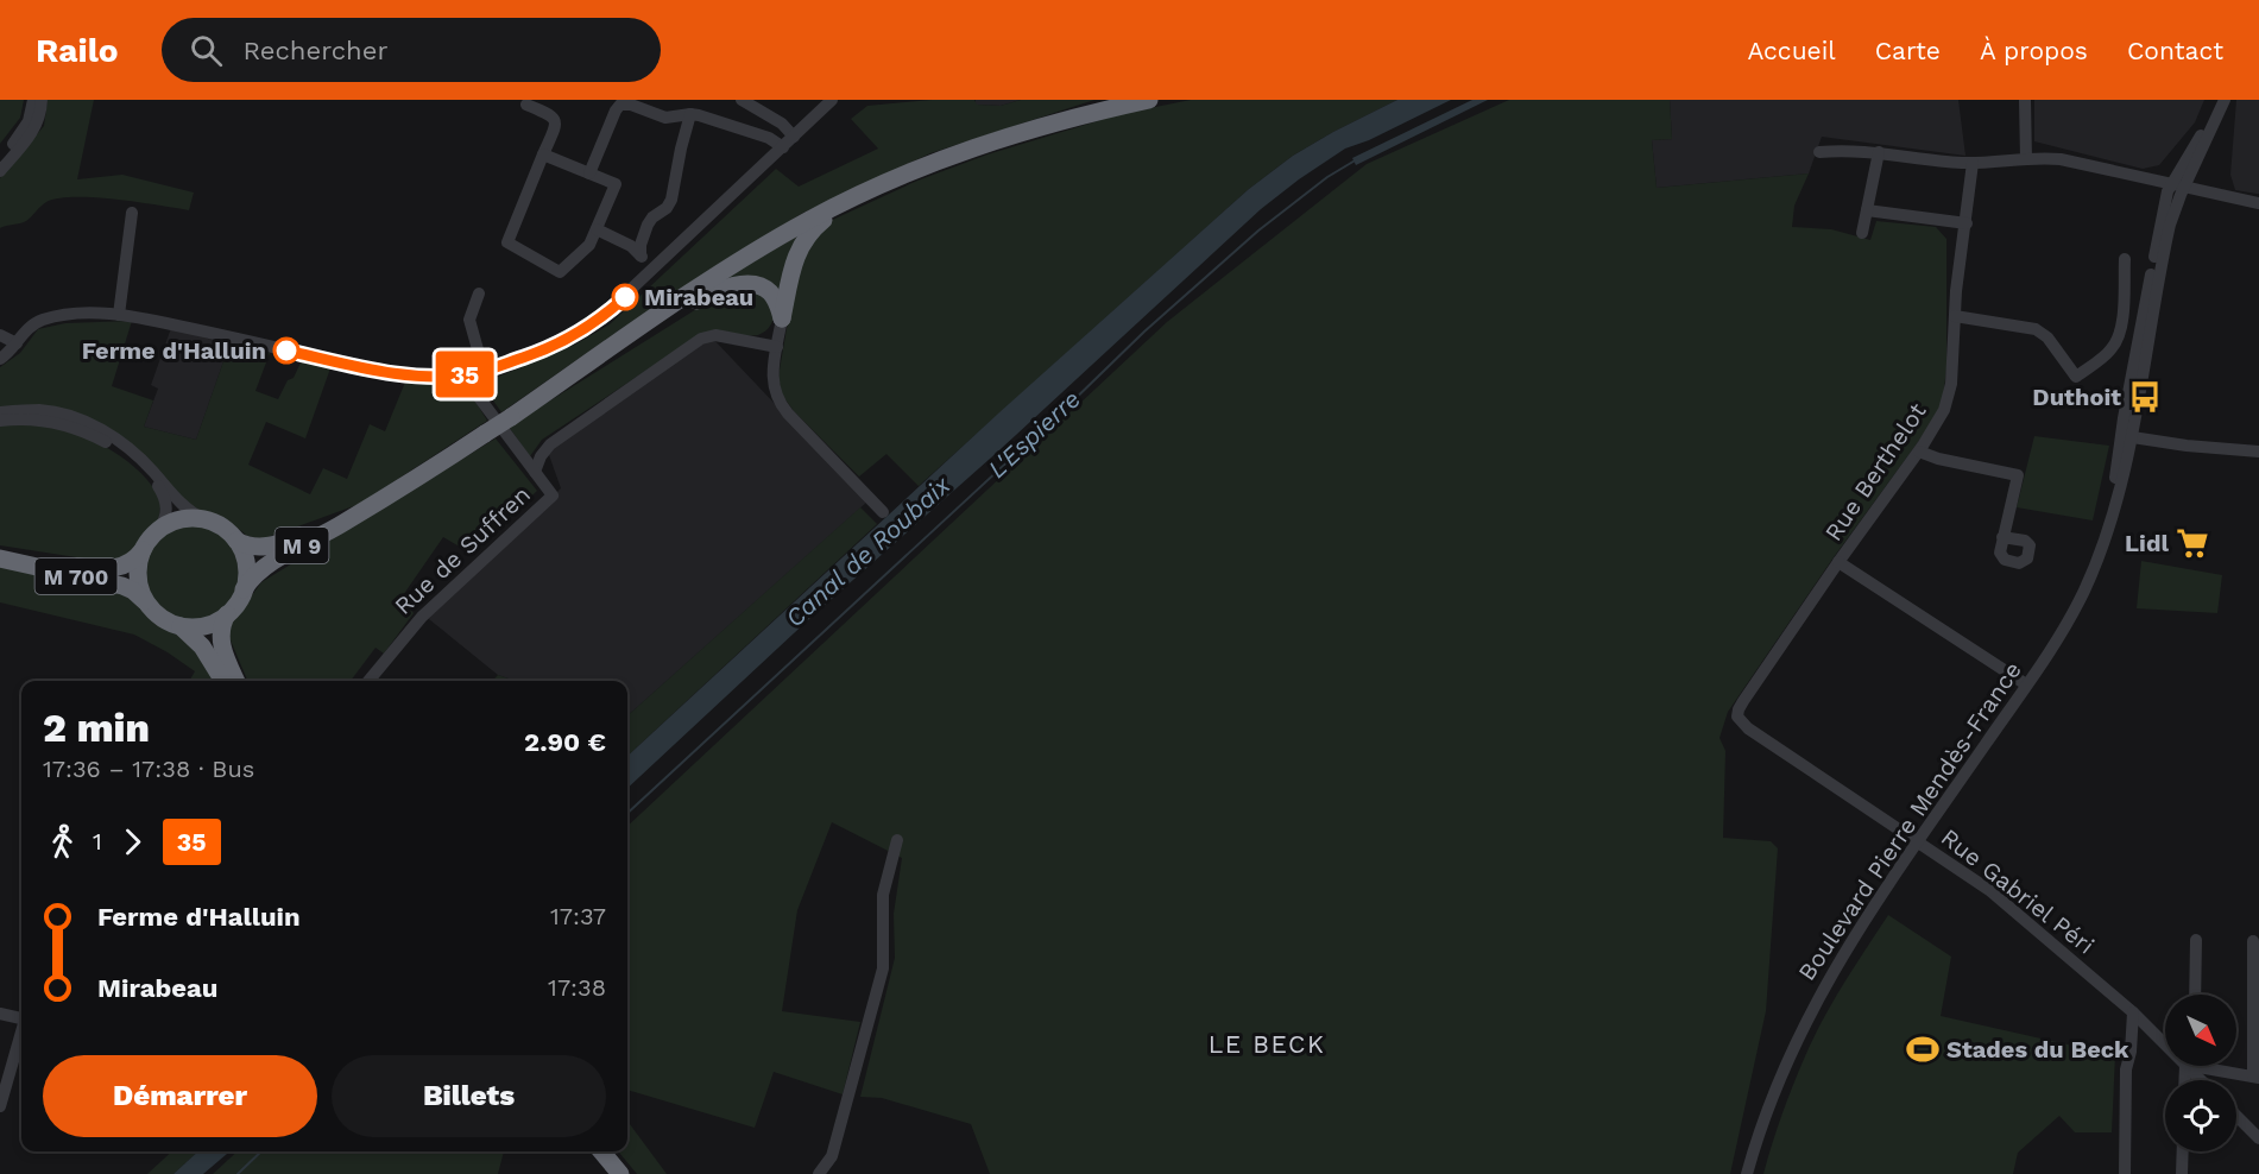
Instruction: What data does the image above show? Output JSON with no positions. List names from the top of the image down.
{
  "streets": {
    "highway": ["M 9", "M 700"],
    "street": [
      "Rue Berthelot",
      "Rue de Suffren",
      "Boulevard Pierre Mendès-France",
      "Rue Gabriel Péri"
    ]
  },
  "crossings": [
    ["Rue Berthelot", "Rue Gabriel Péri"],
    ["M 9", "M 700"],
    ["Boulevard Pierre Mendès-France", "Rue Gabriel Péri"]
  ],
  "districts": ["LE BECK"],
  "water": ["L'Espierre", "Canal de Roubaix"],
  "places": {
    "other": ["Mirabeau", "Ferme d'Halluin"],
    "bus stop": ["Duthoit"],
    "supermarket": ["Lidl"],
    "sports": ["Stades du Beck"]
  },
  "lines": ["bus line 35"],
  "north": "bottom right",
  "page": {
    "header": "Railo",
    "search": "Rechercher",
    "nav": [
      "Accueil",
      "Carte",
      "À propos",
      "Contact"
    ],
    "on_map": "35",
    "heading": ["2 min", "17:36 – 17:38 · Bus", "2.90 €"],
    "legs": ["1", "35"],
    "list": [
      {
        "name": "Ferme d'Halluin",
        "value": "17:37"
      },
      {
        "name": "Mirabeau",
        "value": "17:38"
      }
    ],
    "buttons": ["Démarrer", "Billets"]
  }
}
